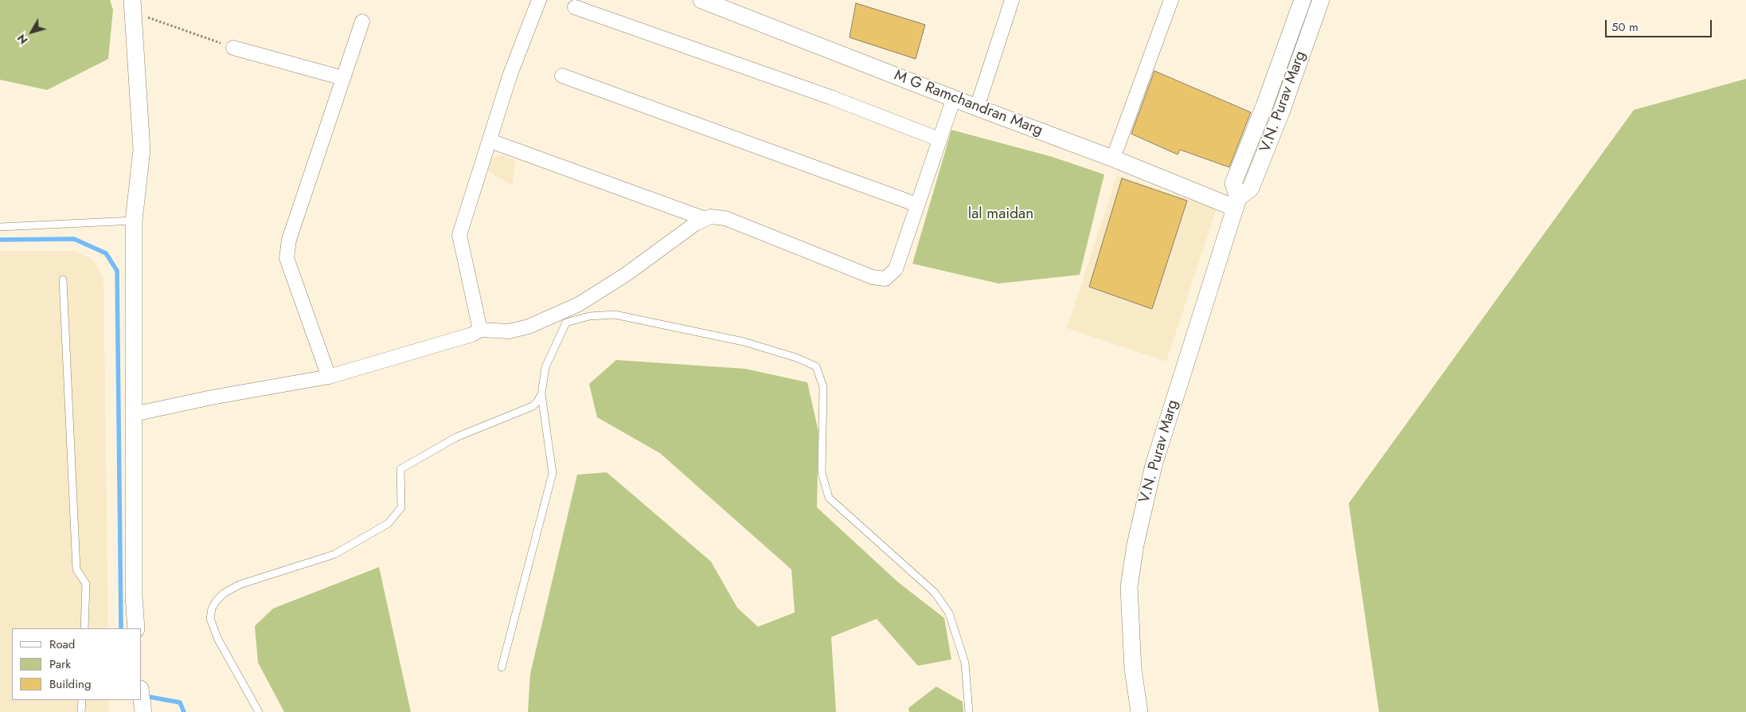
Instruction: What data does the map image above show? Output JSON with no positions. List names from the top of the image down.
{
  "streets": {
    "street": ["V.N. Purav Marg", "M G Ramchandran Marg"]
  },
  "crossings": [
    ["V.N. Purav Marg", "M G Ramchandran Marg"]
  ],
  "parks": ["lal maidan"],
  "legend": ["Road", "Park", "Building"],
  "scale_bar": "50 m",
  "north": "bottom left"
}
